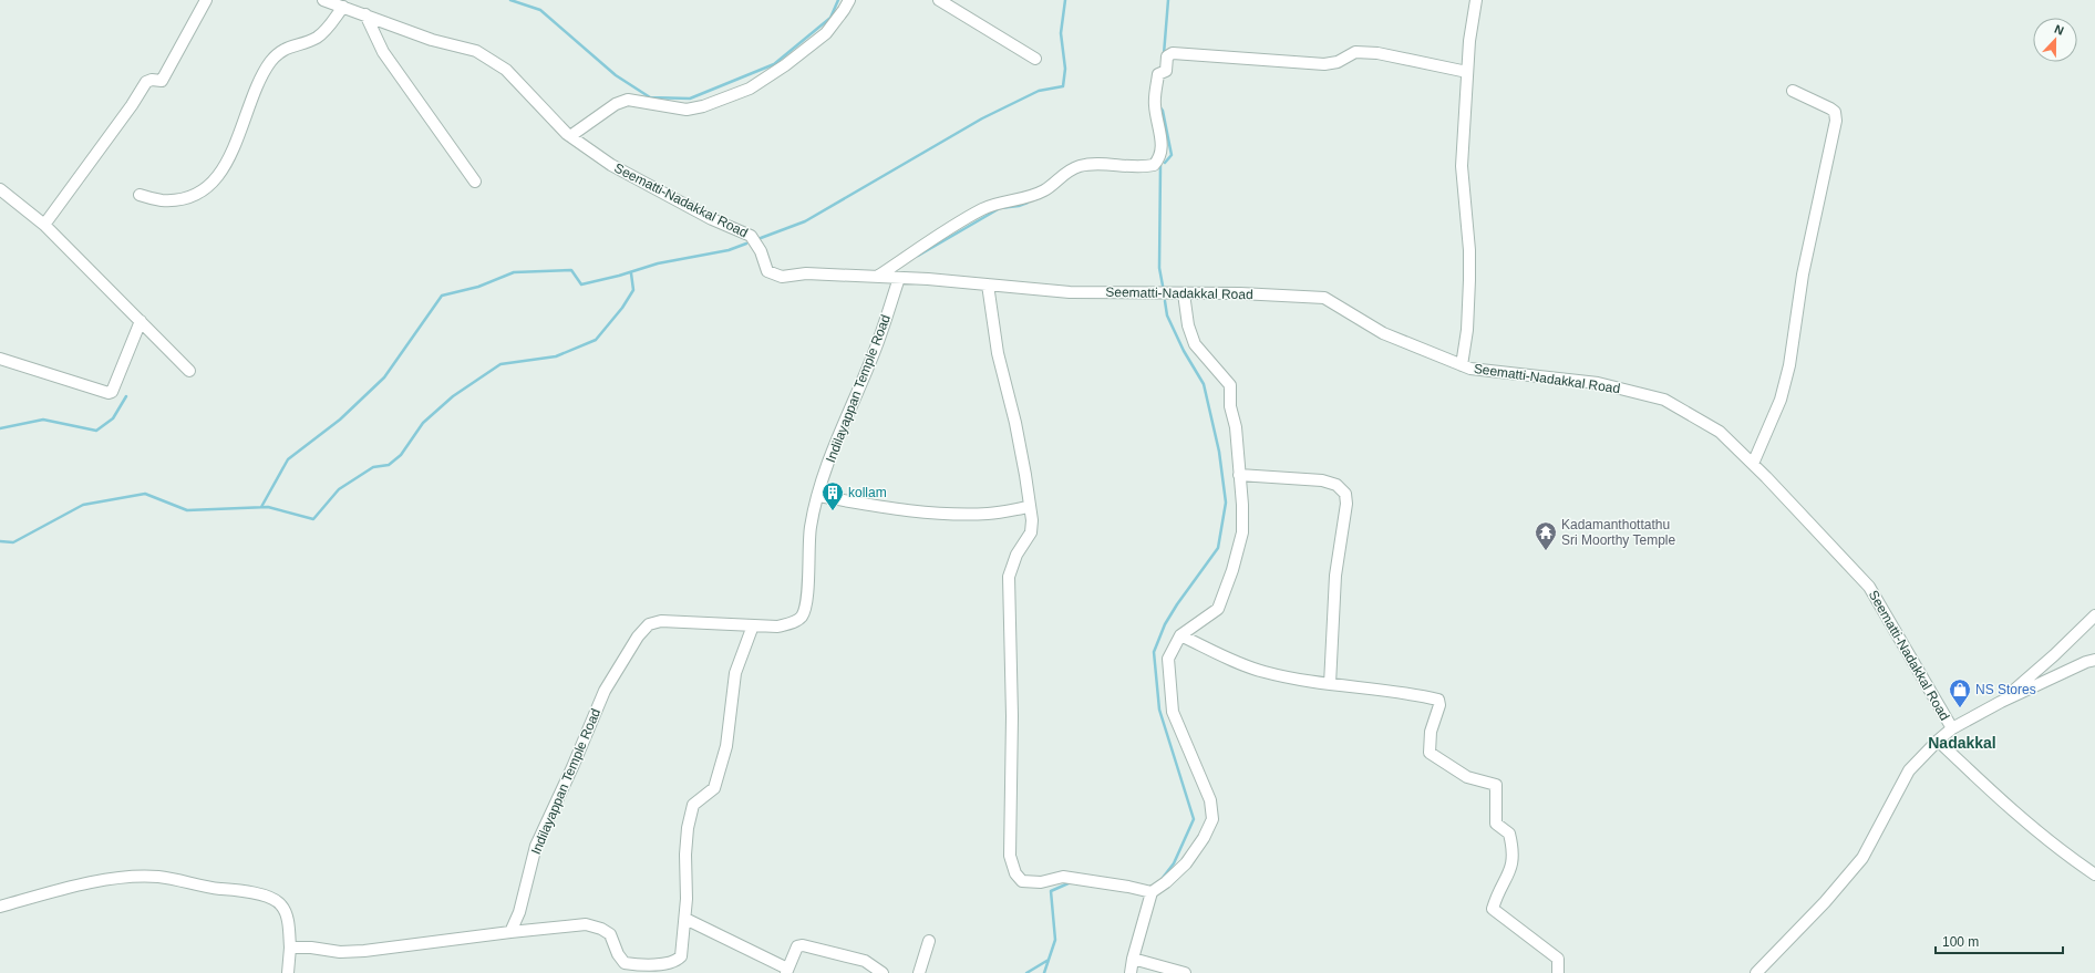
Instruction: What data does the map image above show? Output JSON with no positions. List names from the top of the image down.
{
  "streets": {
    "street": ["Seematti-Nadakkal Road", "Indilayappan Temple Road"]
  },
  "crossings": [
    ["Seematti-Nadakkal Road", "Indilayappan Temple Road"]
  ],
  "districts": ["Nadakkal"],
  "places": {
    "building": ["kollam"],
    "temple": ["Kadamanthottathu Sri Moorthy Temple"],
    "shop": ["NS Stores"]
  },
  "scale_bar": "100 m",
  "north": "top"
}
